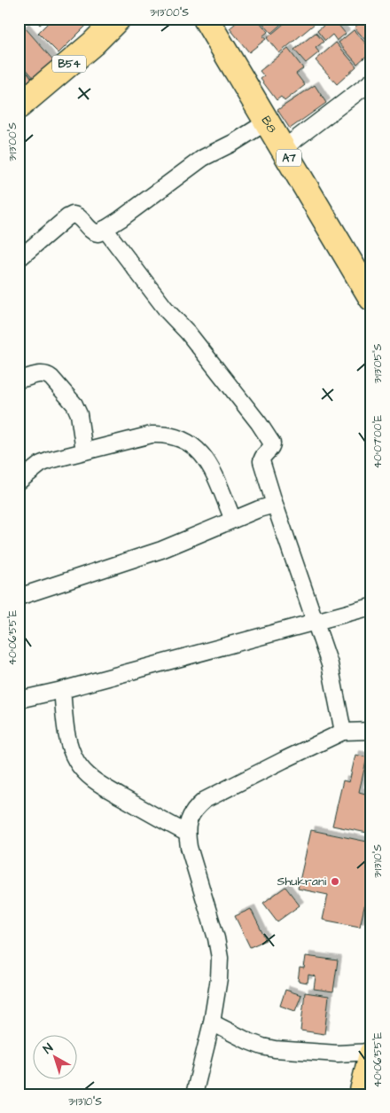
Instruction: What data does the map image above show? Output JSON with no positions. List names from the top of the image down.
{
  "streets": {
    "highway": ["B54", "B8", "A7"]
  },
  "places": ["Shukrani"],
  "north": "top left",
  "coordinates": [
    "3°13'00\"S",
    "3°13'05\"S",
    "40°07'00\"E",
    "40°06'55\"E",
    "3°13'10\"S"
  ]
}
